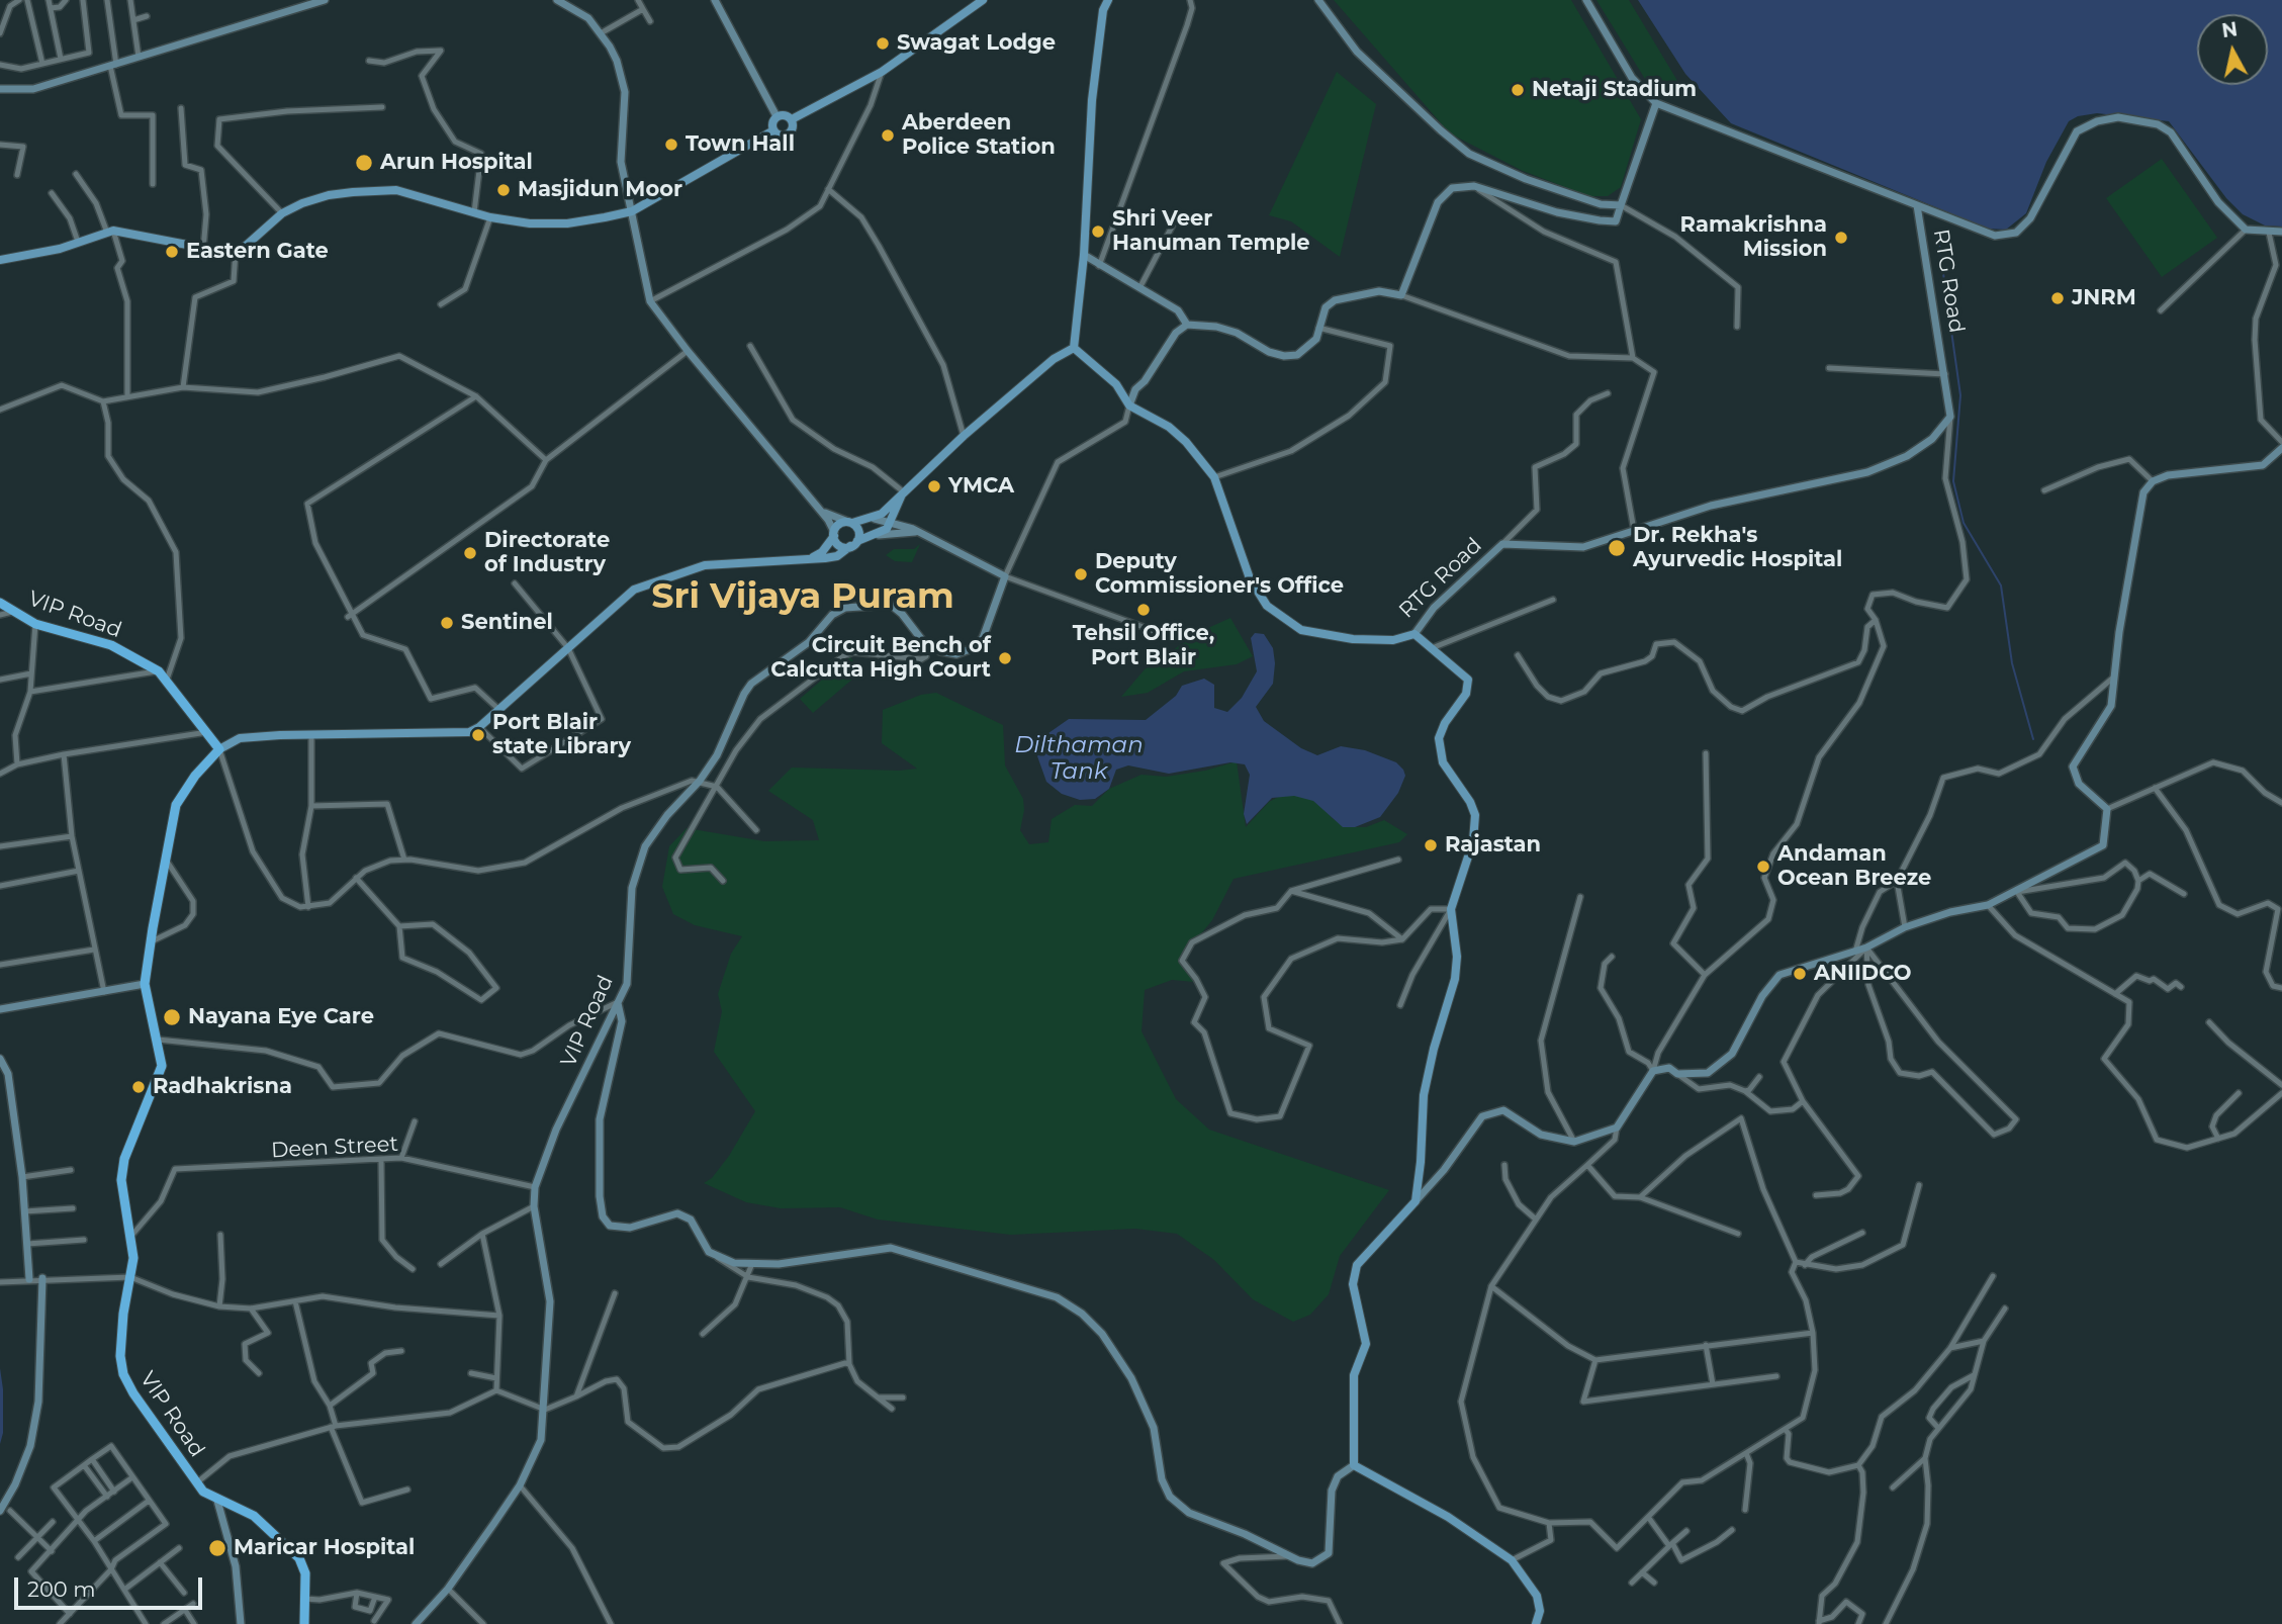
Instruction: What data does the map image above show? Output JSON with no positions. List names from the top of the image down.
{
  "streets": {
    "highway": ["VIP Road"],
    "main road": ["RTG Road"],
    "street": ["Deen Street"]
  },
  "crossings": [
    ["VIP Road", "Deen Street"]
  ],
  "districts": ["Sri Vijaya Puram"],
  "water": ["Dilthaman Tank"],
  "places": [
    "Swagat Lodge",
    "Netaji Stadium",
    "Aberdeen Police Station",
    "Town Hall",
    "Arun Hospital",
    "Masjidun Moor",
    "Shri Veer Hanuman Temple",
    "Ramakrishna Mission",
    "Eastern Gate",
    "JNRM",
    "YMCA",
    "Dr. Rekha's Ayurvedic Hospital",
    "Directorate of Industry",
    "Deputy Commissioner's Office",
    "Tehsil Office, Port Blair",
    "Sentinel",
    "Circuit Bench of Calcutta High Court",
    "Port Blair state Library",
    "Rajastan",
    "Andaman Ocean Breeze",
    "ANIIDCO",
    "Nayana Eye Care",
    "Radhakrisna",
    "Maricar Hospital"
  ],
  "scale_bar": "200 m",
  "north": "top"
}
